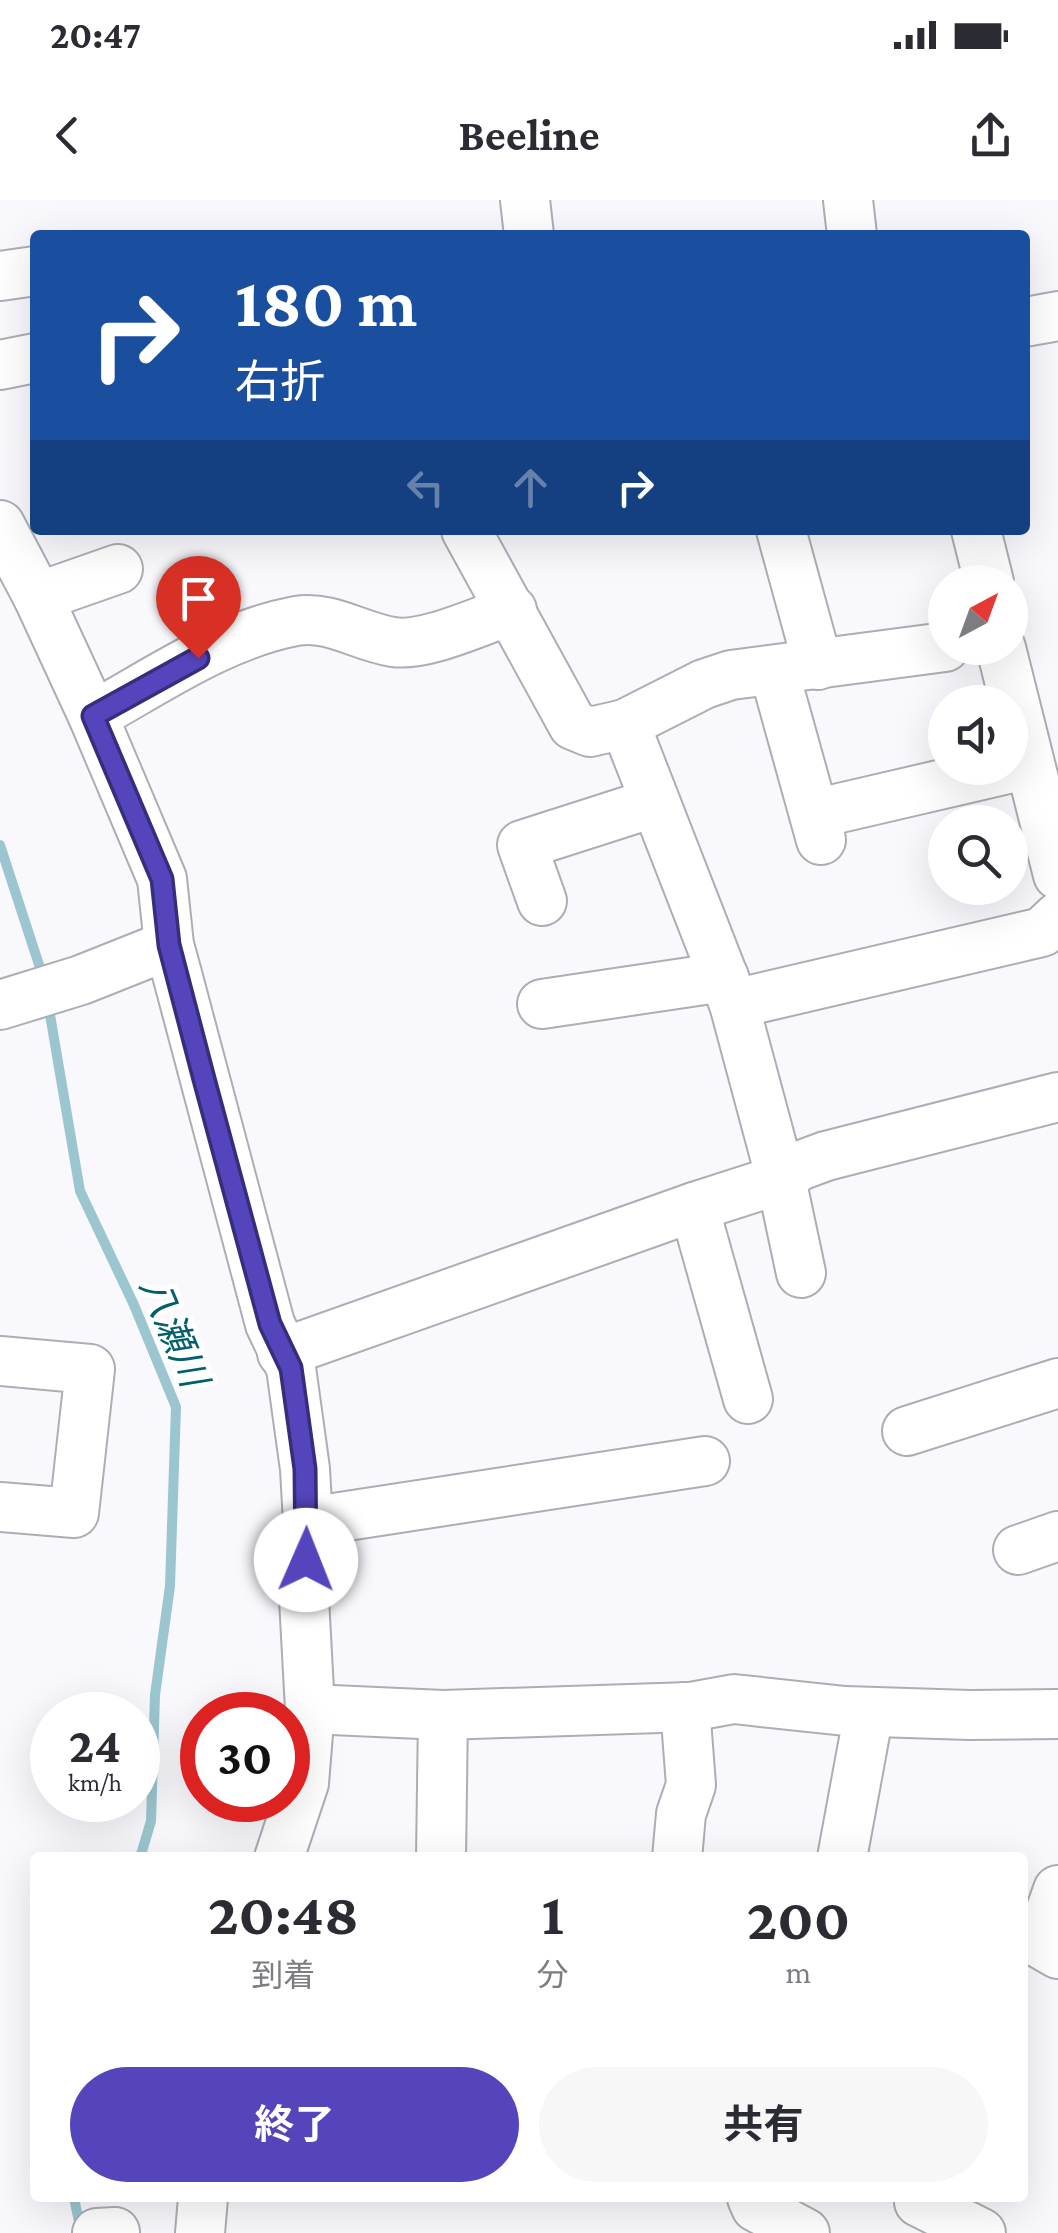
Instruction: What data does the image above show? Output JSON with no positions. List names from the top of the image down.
{
  "water": ["八瀬川"],
  "north": "top right",
  "page": {
    "status": "20:47",
    "header": "Beeline",
    "turn": ["180 m", "右折"],
    "speed": "24 km/h",
    "limit": "30",
    "eta": [
      "20:48",
      "到着",
      "1",
      "分",
      "200",
      "m"
    ],
    "buttons": ["終了", "共有"]
  }
}
